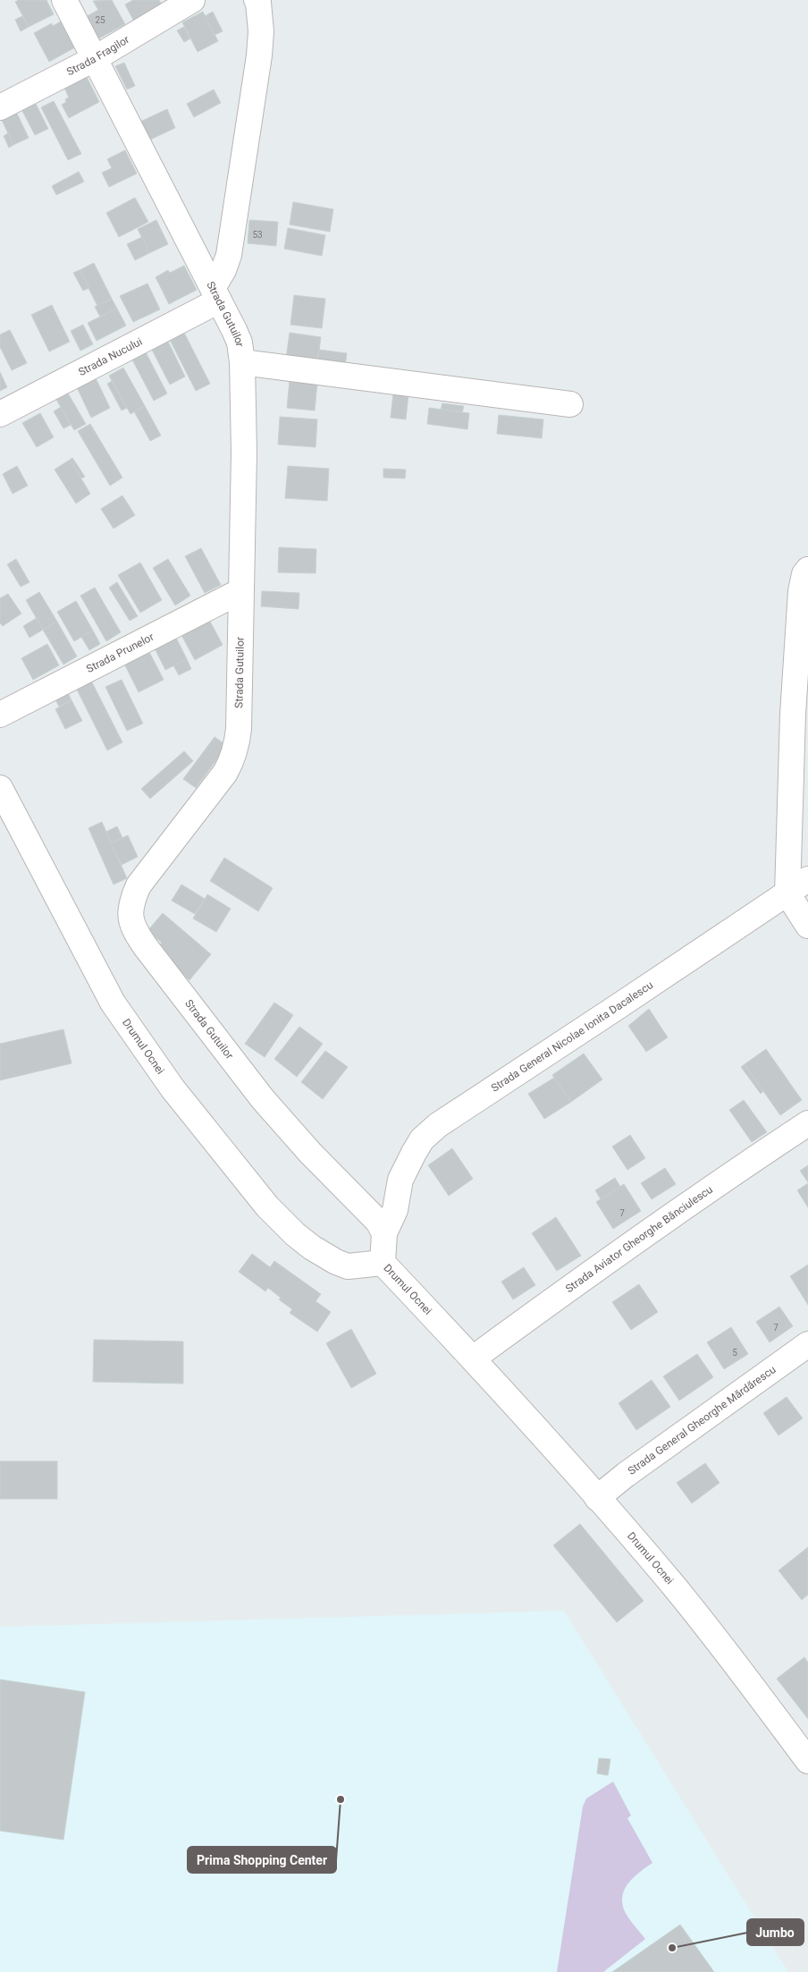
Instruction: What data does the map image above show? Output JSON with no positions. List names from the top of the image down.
{
  "streets": {
    "street": [
      "Strada Fragilor",
      "Strada Gutuilor",
      "Strada Nucului",
      "Strada Prunelor",
      "Strada General Nicolae Ionita Dacalescu",
      "Drumul Ocnei",
      "Strada Aviator Gheorghe Bănciulescu",
      "Strada General Gheorghe Mărdărescu"
    ]
  },
  "crossings": [
    ["Strada Fragilor", "Strada Gutuilor"],
    ["Strada Gutuilor", "Strada Nucului"],
    ["Strada Gutuilor", "Strada Prunelor"],
    ["Strada Gutuilor", "Strada General Nicolae Ionita Dacalescu"],
    ["Drumul Ocnei", "Strada Aviator Gheorghe Bănciulescu"],
    ["Drumul Ocnei", "Strada General Gheorghe Mărdărescu"]
  ],
  "places": ["Prima Shopping Center", "Jumbo"],
  "house_numbers": [
    "25",
    "53",
    "7",
    "7",
    "5"
  ]
}
